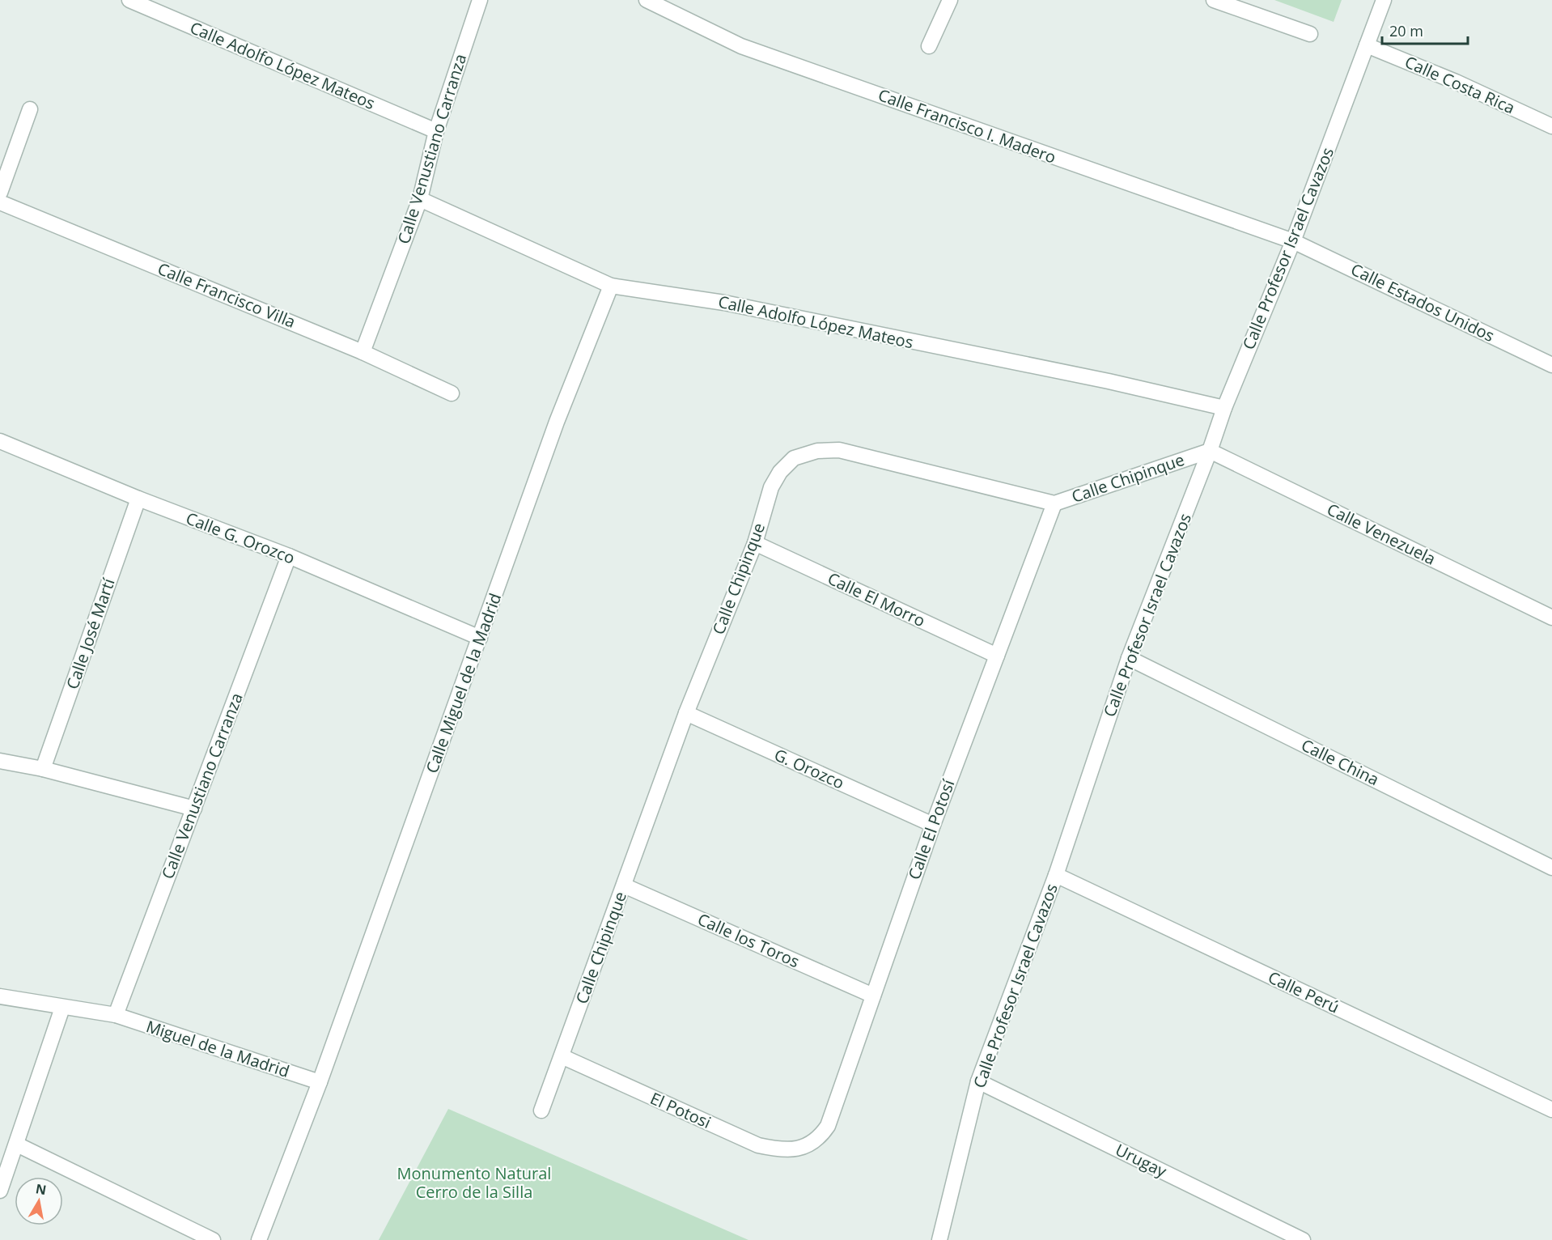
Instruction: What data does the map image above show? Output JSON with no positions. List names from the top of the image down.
{
  "streets": {
    "street": [
      "Calle Adolfo López Mateos",
      "Calle Costa Rica",
      "Calle Francisco I. Madero",
      "Calle Venustiano Carranza",
      "Calle Profesor Israel Cavazos",
      "Calle Francisco Villa",
      "Calle Estados Unidos",
      "Calle Chipinque",
      "Calle Venezuela",
      "Calle G. Orozco",
      "Calle El Morro",
      "Calle José Martí",
      "Calle Miguel de la Madrid",
      "Calle China",
      "G. Orozco",
      "Calle El Potosí",
      "Calle los Toros",
      "Calle Perú",
      "Miguel de la Madrid",
      "El Potosi",
      "Urugay"
    ]
  },
  "crossings": [
    ["Calle Adolfo López Mateos", "Calle Venustiano Carranza"],
    ["Calle Adolfo López Mateos", "Calle Profesor Israel Cavazos"],
    ["Calle Adolfo López Mateos", "Calle Miguel de la Madrid"],
    ["Calle Costa Rica", "Calle Profesor Israel Cavazos"],
    ["Calle Francisco I. Madero", "Calle Profesor Israel Cavazos"],
    ["Calle Francisco I. Madero", "Calle Estados Unidos"],
    ["Calle Venustiano Carranza", "Calle Francisco Villa"],
    ["Calle Venustiano Carranza", "Calle G. Orozco"],
    ["Calle Venustiano Carranza", "Miguel de la Madrid"],
    ["Calle Profesor Israel Cavazos", "Calle Estados Unidos"],
    ["Calle Profesor Israel Cavazos", "Calle Chipinque"],
    ["Calle Profesor Israel Cavazos", "Calle Venezuela"],
    ["Calle Profesor Israel Cavazos", "Calle China"],
    ["Calle Profesor Israel Cavazos", "Calle Perú"],
    ["Calle Profesor Israel Cavazos", "Urugay"],
    ["Calle Chipinque", "Calle Venezuela"],
    ["Calle Chipinque", "Calle El Morro"],
    ["Calle Chipinque", "G. Orozco"],
    ["Calle Chipinque", "Calle El Potosí"],
    ["Calle Chipinque", "Calle los Toros"],
    ["Calle Chipinque", "El Potosi"],
    ["Calle G. Orozco", "Calle José Martí"],
    ["Calle G. Orozco", "Calle Miguel de la Madrid"],
    ["Calle El Morro", "Calle El Potosí"],
    ["Calle Miguel de la Madrid", "Miguel de la Madrid"],
    ["G. Orozco", "Calle El Potosí"],
    ["Calle El Potosí", "Calle los Toros"],
    ["Calle El Potosí", "El Potosi"]
  ],
  "parks": ["Monumento Natural Cerro de la Silla"],
  "scale_bar": "20 m",
  "north": "top"
}
